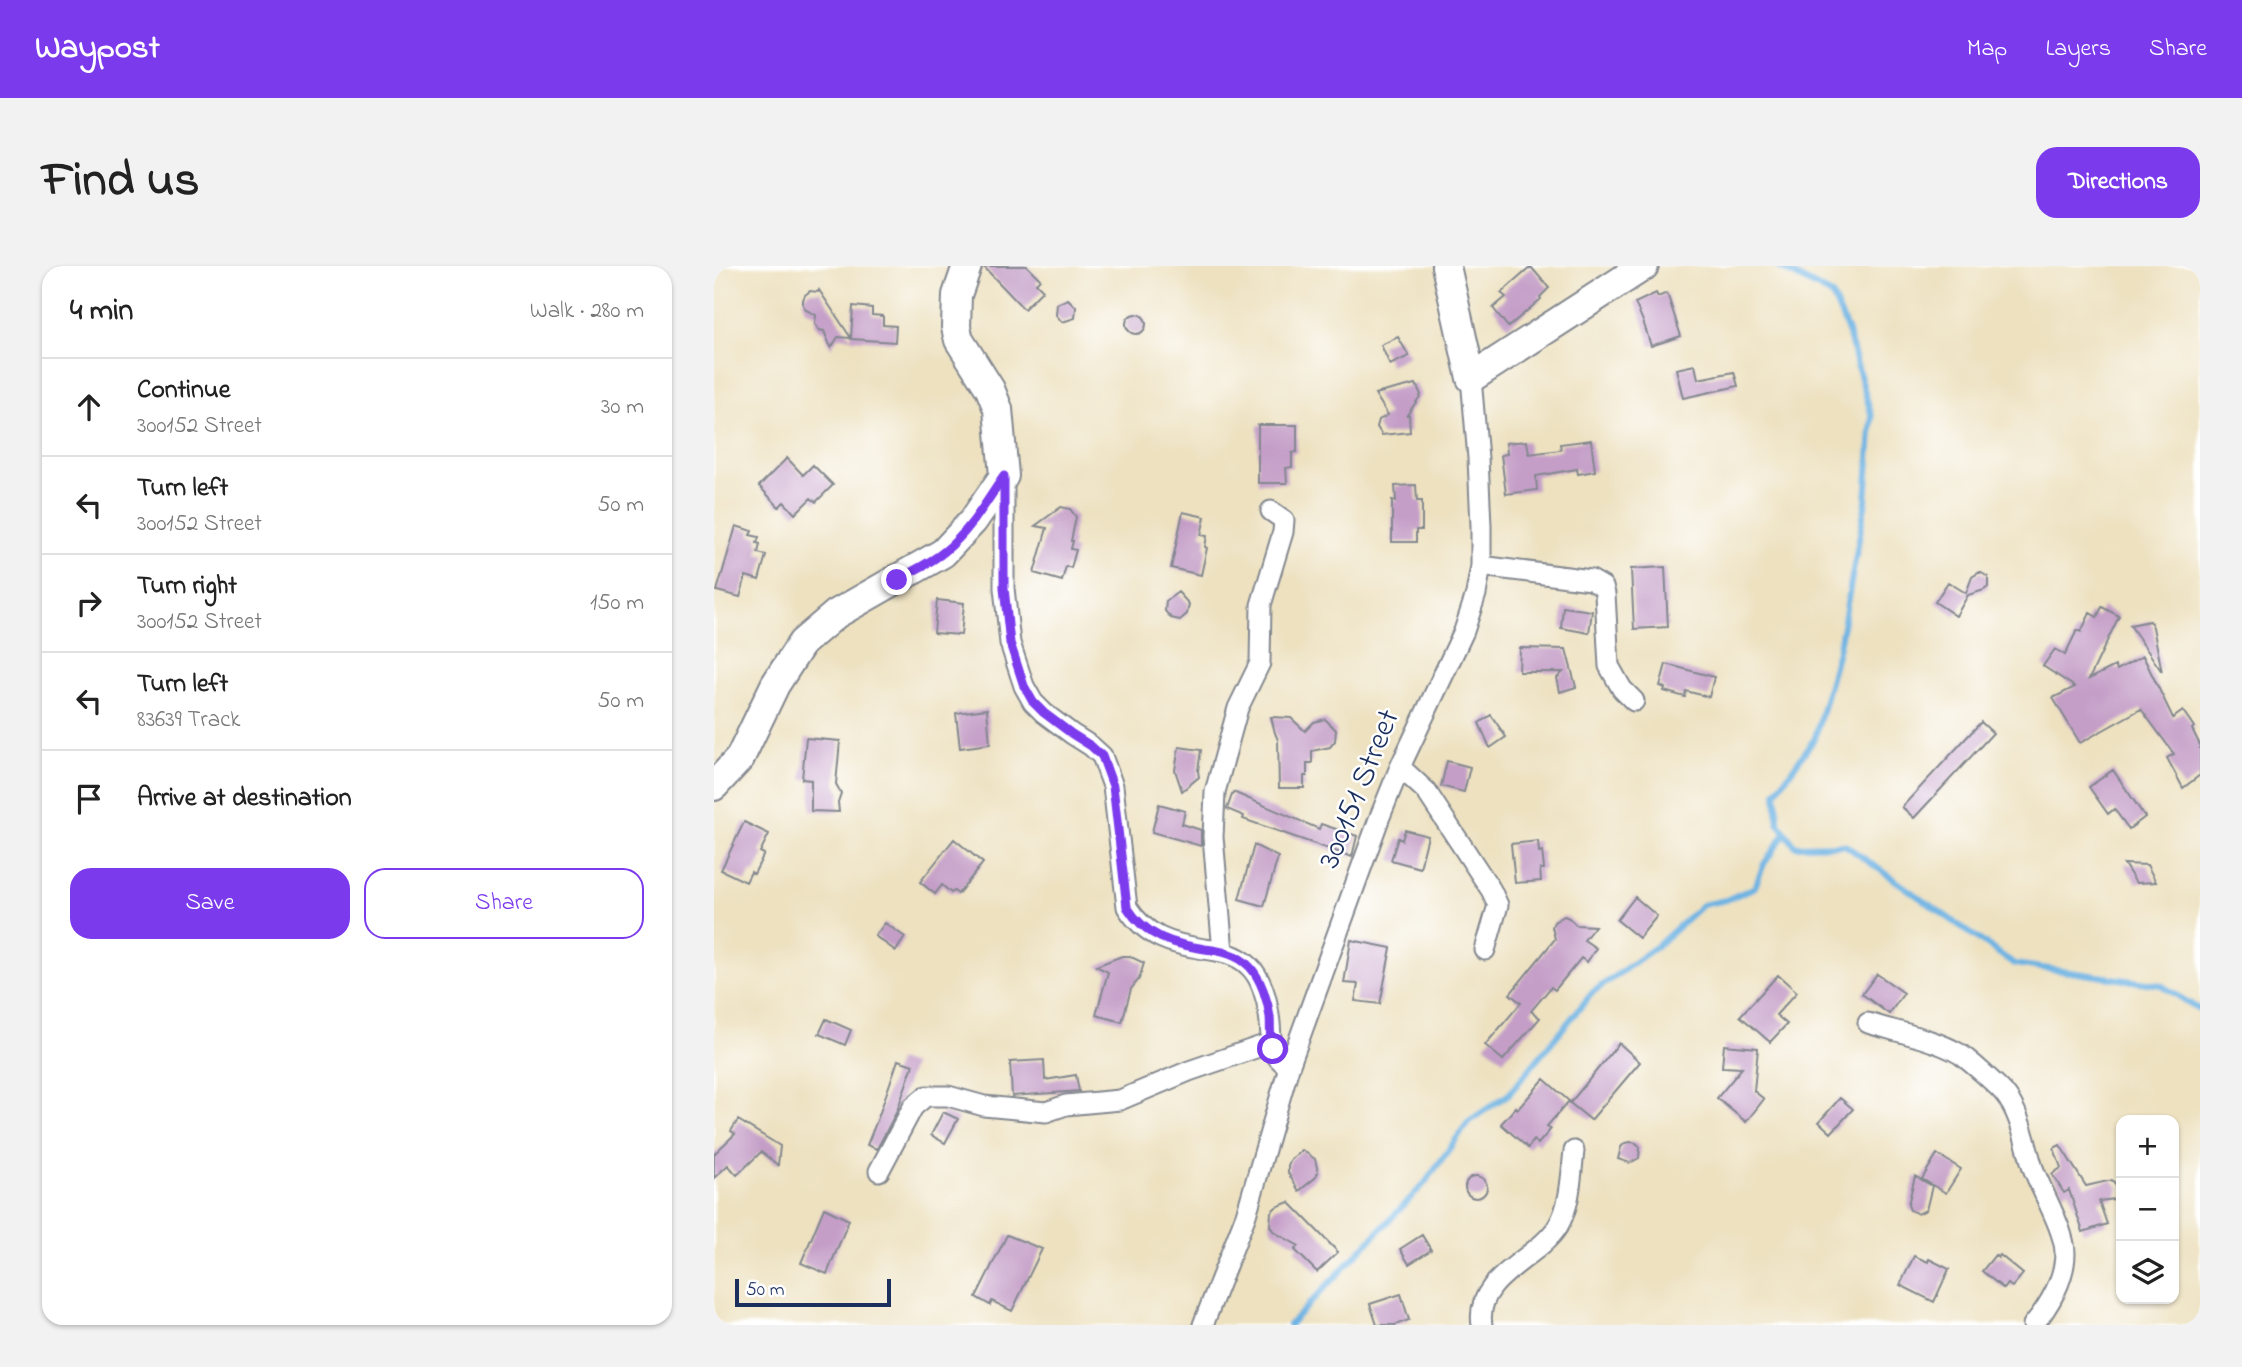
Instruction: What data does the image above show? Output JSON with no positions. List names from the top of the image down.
{
  "streets": {
    "street": ["300151 Street"]
  },
  "scale_bar": "50 m",
  "page": {
    "header": "Waypost",
    "nav": ["Map", "Layers", "Share"],
    "title": "Find us",
    "buttons": [
      "Directions",
      ["Save", "Share"]
    ],
    "heading": ["4 min", "Walk · 280 m"],
    "list": [
      ["Continue", "300152 Street", "30 m"],
      ["Turn left", "300152 Street", "50 m"],
      ["Turn right", "300152 Street", "150 m"],
      ["Turn left", "83639 Track", "50 m"],
      "Arrive at destination"
    ],
    "map_buttons": ["+", "−"],
    "scale": "50 m"
  }
}
